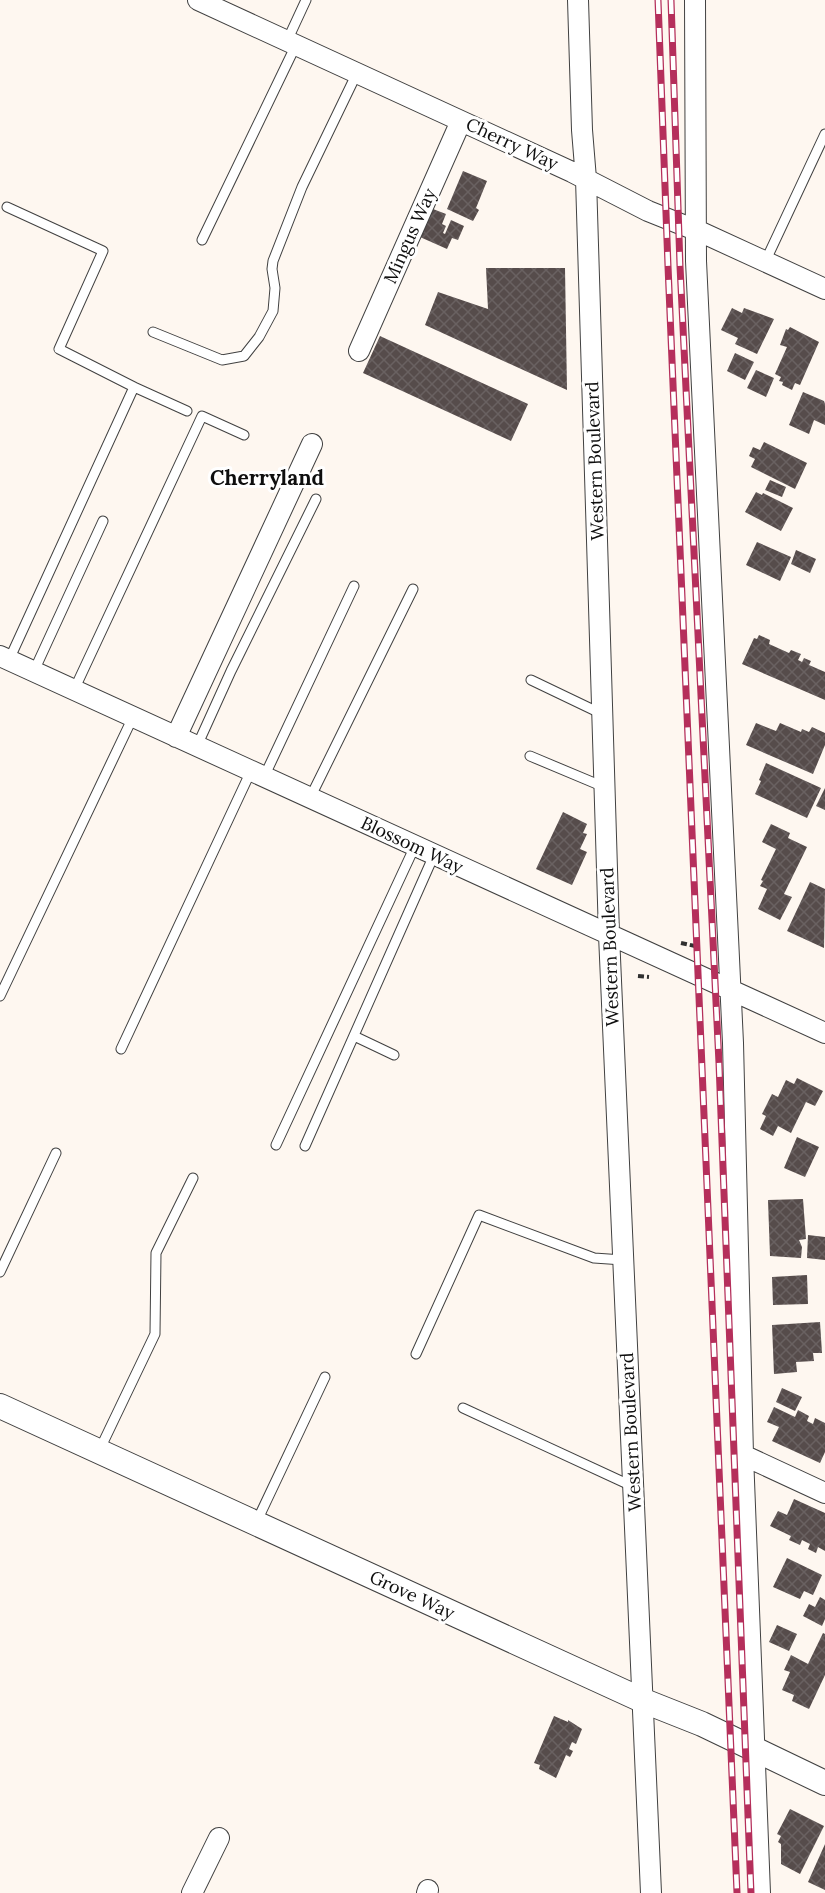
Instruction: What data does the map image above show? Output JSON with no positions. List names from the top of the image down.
{
  "streets": {
    "street": [
      "Cherry Way",
      "Mingus Way",
      "Western Boulevard",
      "Blossom Way",
      "Grove Way"
    ]
  },
  "crossings": [
    ["Cherry Way", "Mingus Way"],
    ["Cherry Way", "Western Boulevard"],
    ["Western Boulevard", "Blossom Way"],
    ["Western Boulevard", "Grove Way"]
  ],
  "districts": ["Cherryland"]
}
